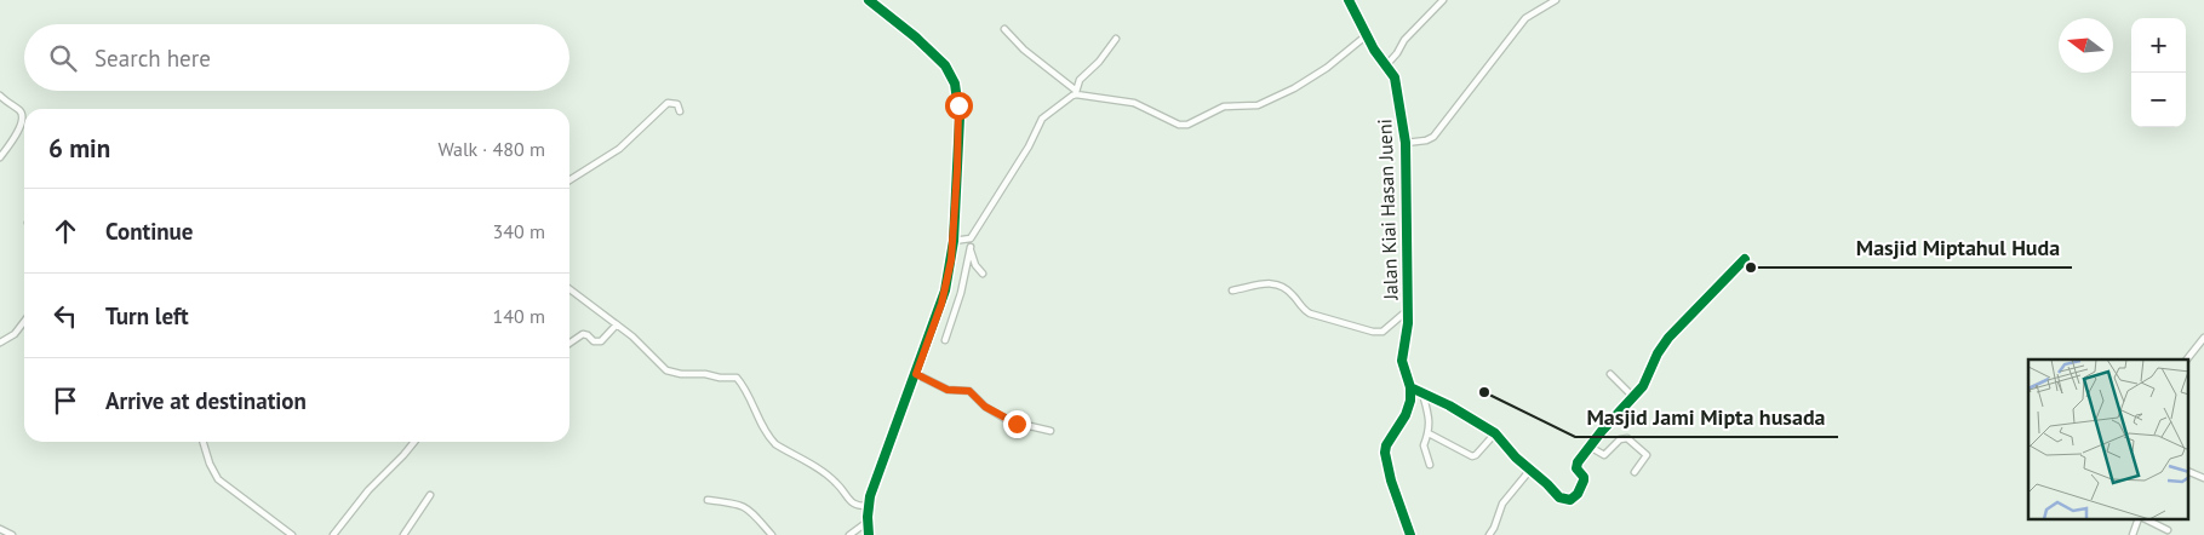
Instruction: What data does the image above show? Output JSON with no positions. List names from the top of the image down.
{
  "streets": {
    "street": ["Jalan Kiai Hasan Jueni"]
  },
  "places": ["Masjid Miptahul Huda", "Masjid Jami Mipta husada"],
  "north": "left",
  "page": {
    "map_buttons": ["+", "−"],
    "search": "Search here",
    "heading": ["6 min", "Walk · 480 m"],
    "list": [
      ["Continue", "340 m"],
      ["Turn left", "140 m"],
      "Arrive at destination"
    ]
  }
}
